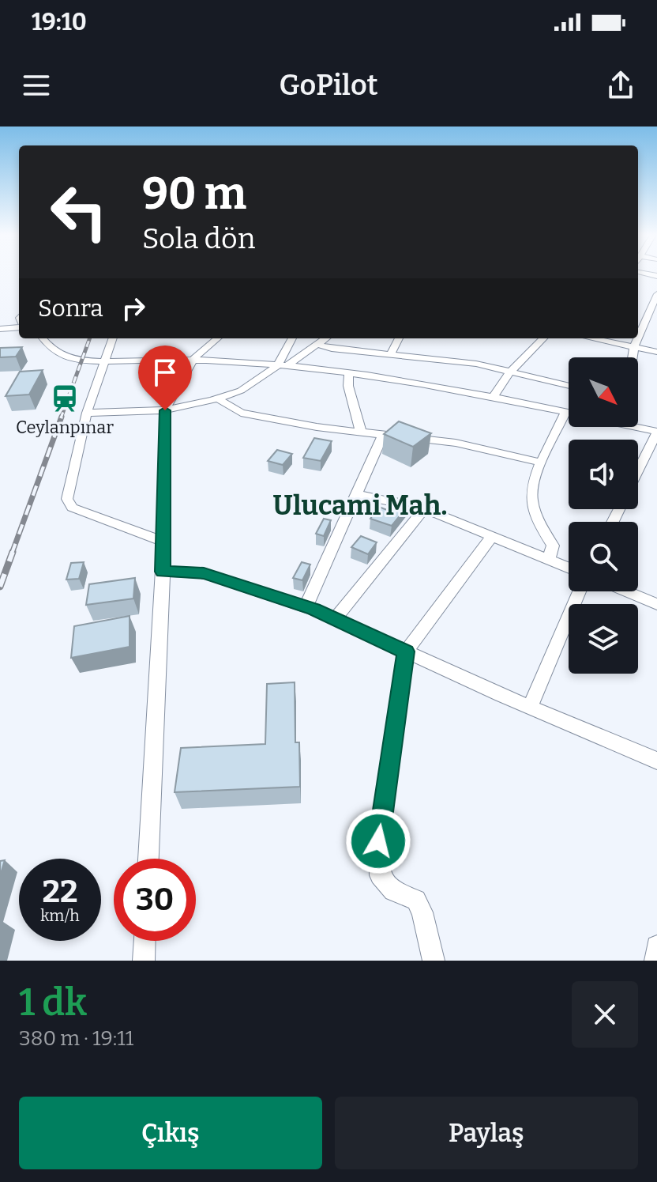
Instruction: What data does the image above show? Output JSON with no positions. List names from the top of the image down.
{
  "districts": ["Ulucami Mah."],
  "places": {
    "station": ["Ceylanpınar"]
  },
  "north": "bottom right",
  "page": {
    "status": "19:10",
    "header": "GoPilot",
    "turn": ["90 m", "Sola dön"],
    "then": "Sonra",
    "speed": "22 km/h",
    "limit": "30",
    "heading": ["1 dk", "380 m · 19:11"],
    "buttons": ["Çıkış", "Paylaş"]
  }
}
